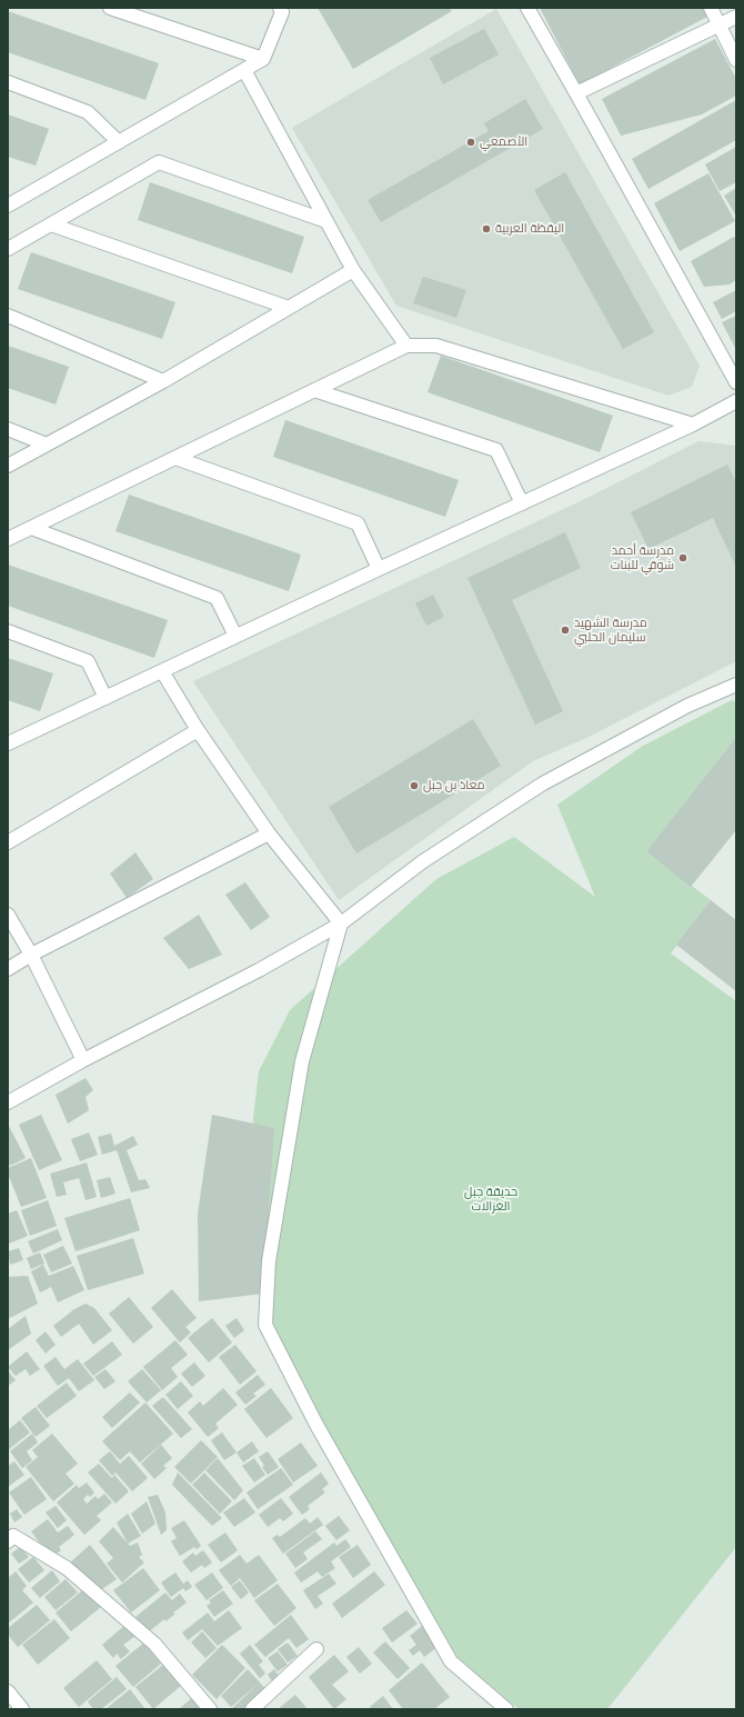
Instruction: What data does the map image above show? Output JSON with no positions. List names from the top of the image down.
{
  "parks": ["حديقة جبل الغزالات"],
  "places": [
    "الأصمعي",
    "اليقظة العربية",
    "مدرسة أحمد شوقي للبنات",
    "مدرسة الشهيد سليمان الحلبي",
    "معاذ بن جبل"
  ]
}
